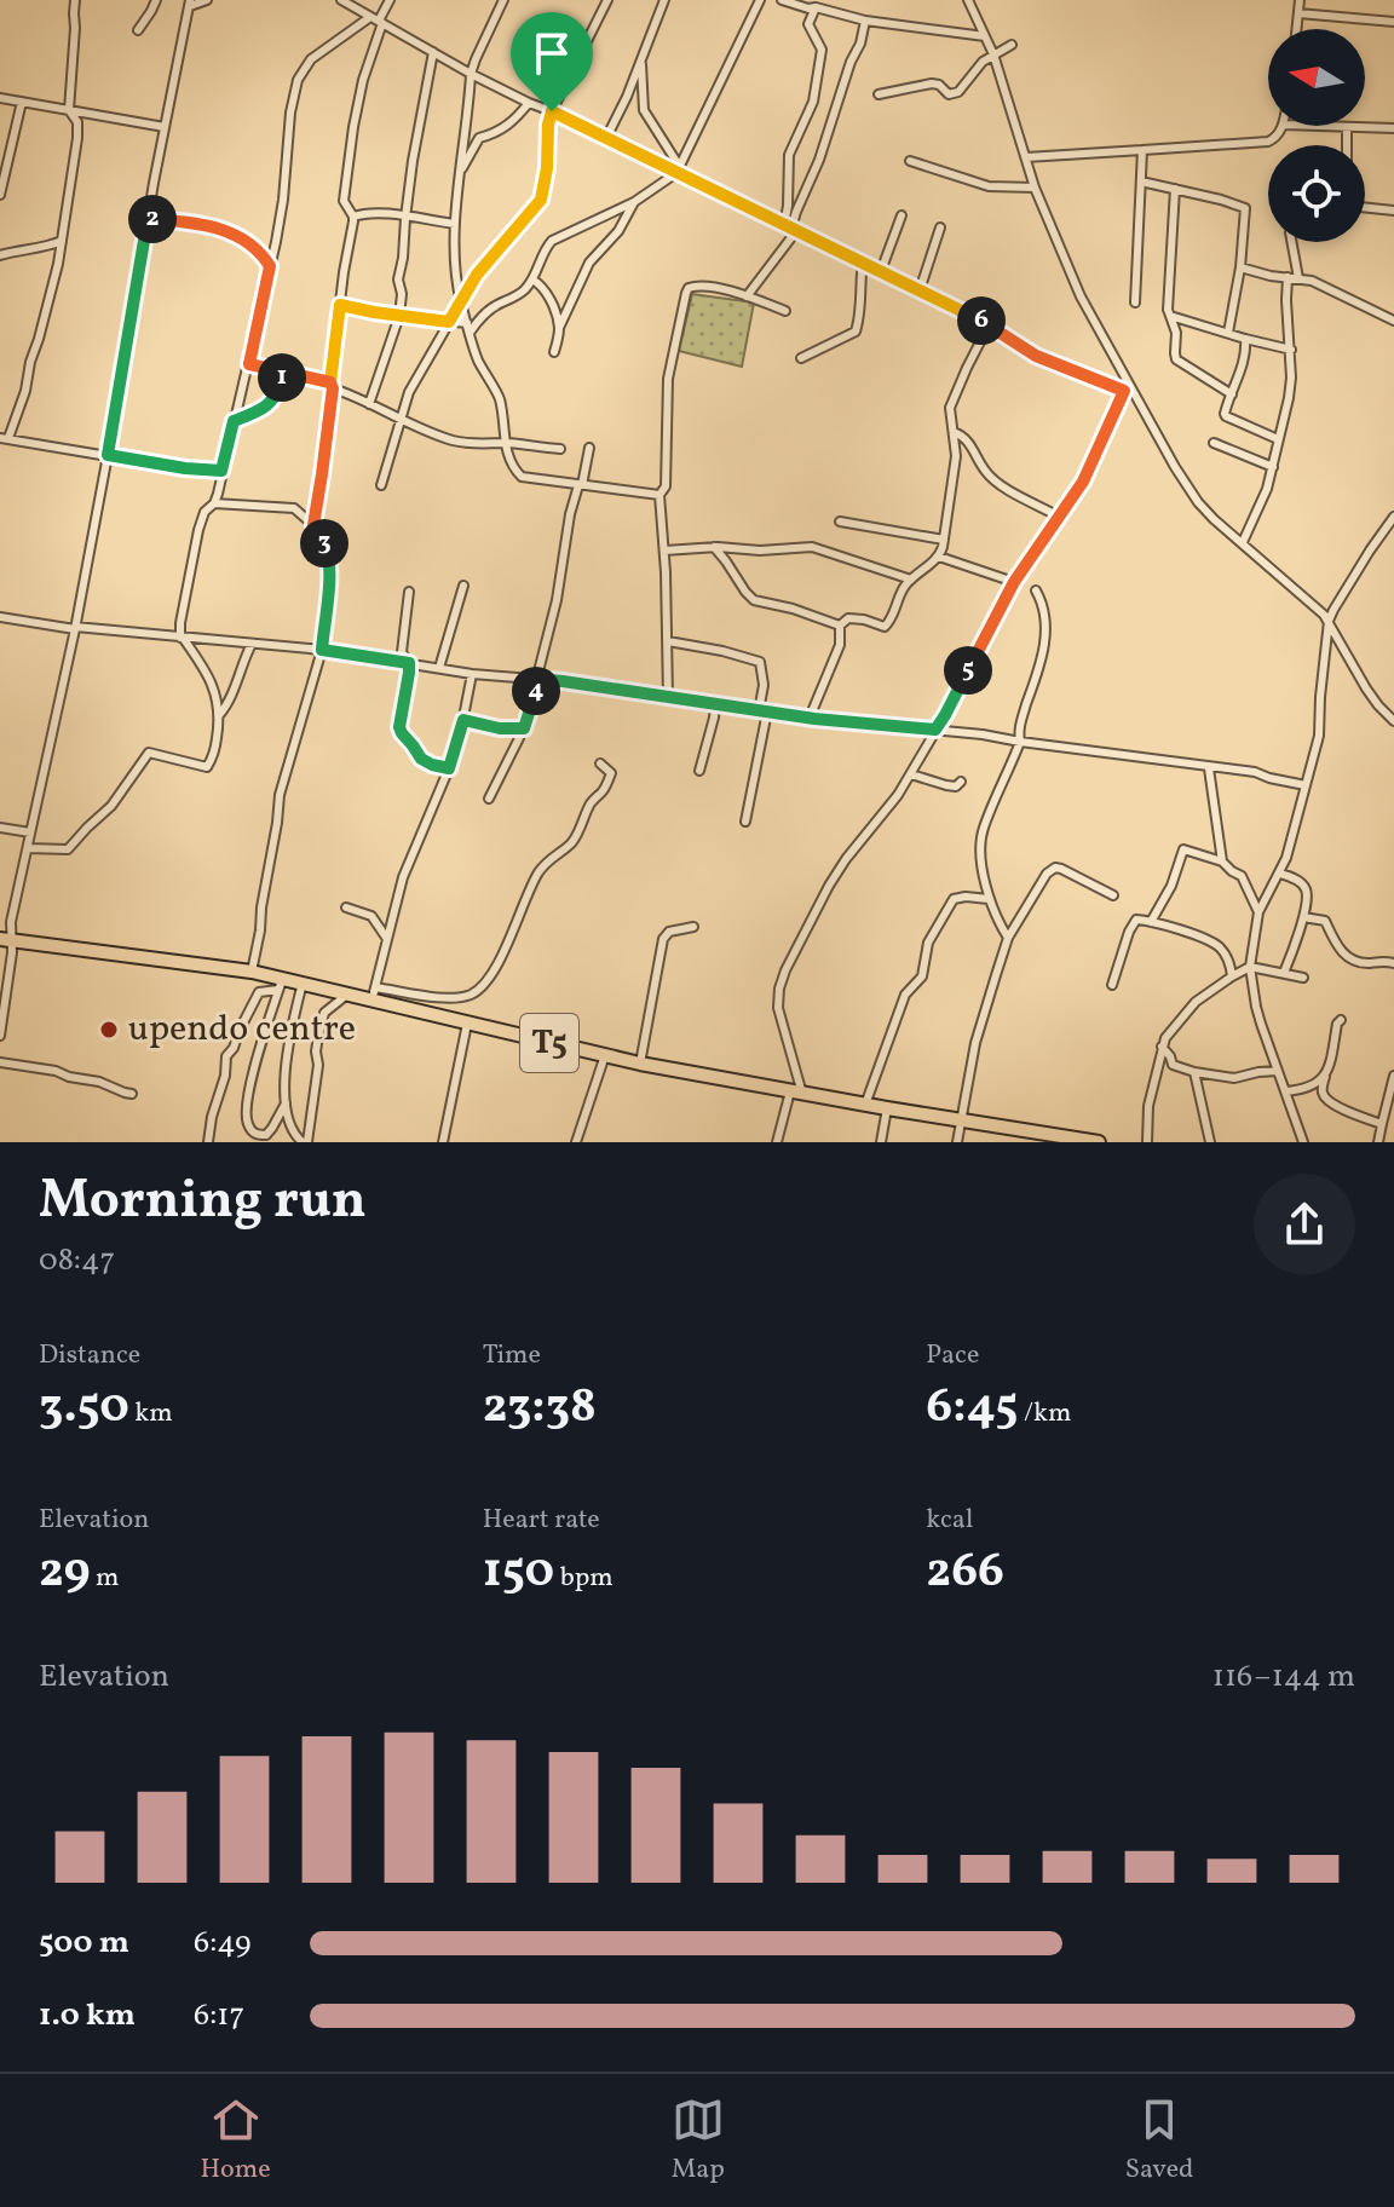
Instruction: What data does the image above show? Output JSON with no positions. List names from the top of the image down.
{
  "streets": {
    "highway": ["T5"]
  },
  "places": ["upendo centre"],
  "north": "left",
  "page": {
    "pins": [
      "2",
      "6",
      "1",
      "3",
      "5",
      "4"
    ],
    "heading": ["Morning run", "08:47"],
    "stats": [
      ["Distance", "3.50 km"],
      ["Time", "23:38"],
      ["Pace", "6:45 /km"],
      ["Elevation", "29 m"],
      ["Heart rate", "150 bpm"],
      ["kcal", "266"]
    ],
    "chart": ["Elevation", "116–144 m"],
    "list": [
      {
        "name": "500 m",
        "note": "6:49"
      },
      {
        "name": "1.0 km",
        "note": "6:17"
      }
    ],
    "tabs": ["Home", "Map", "Saved"]
  }
}
